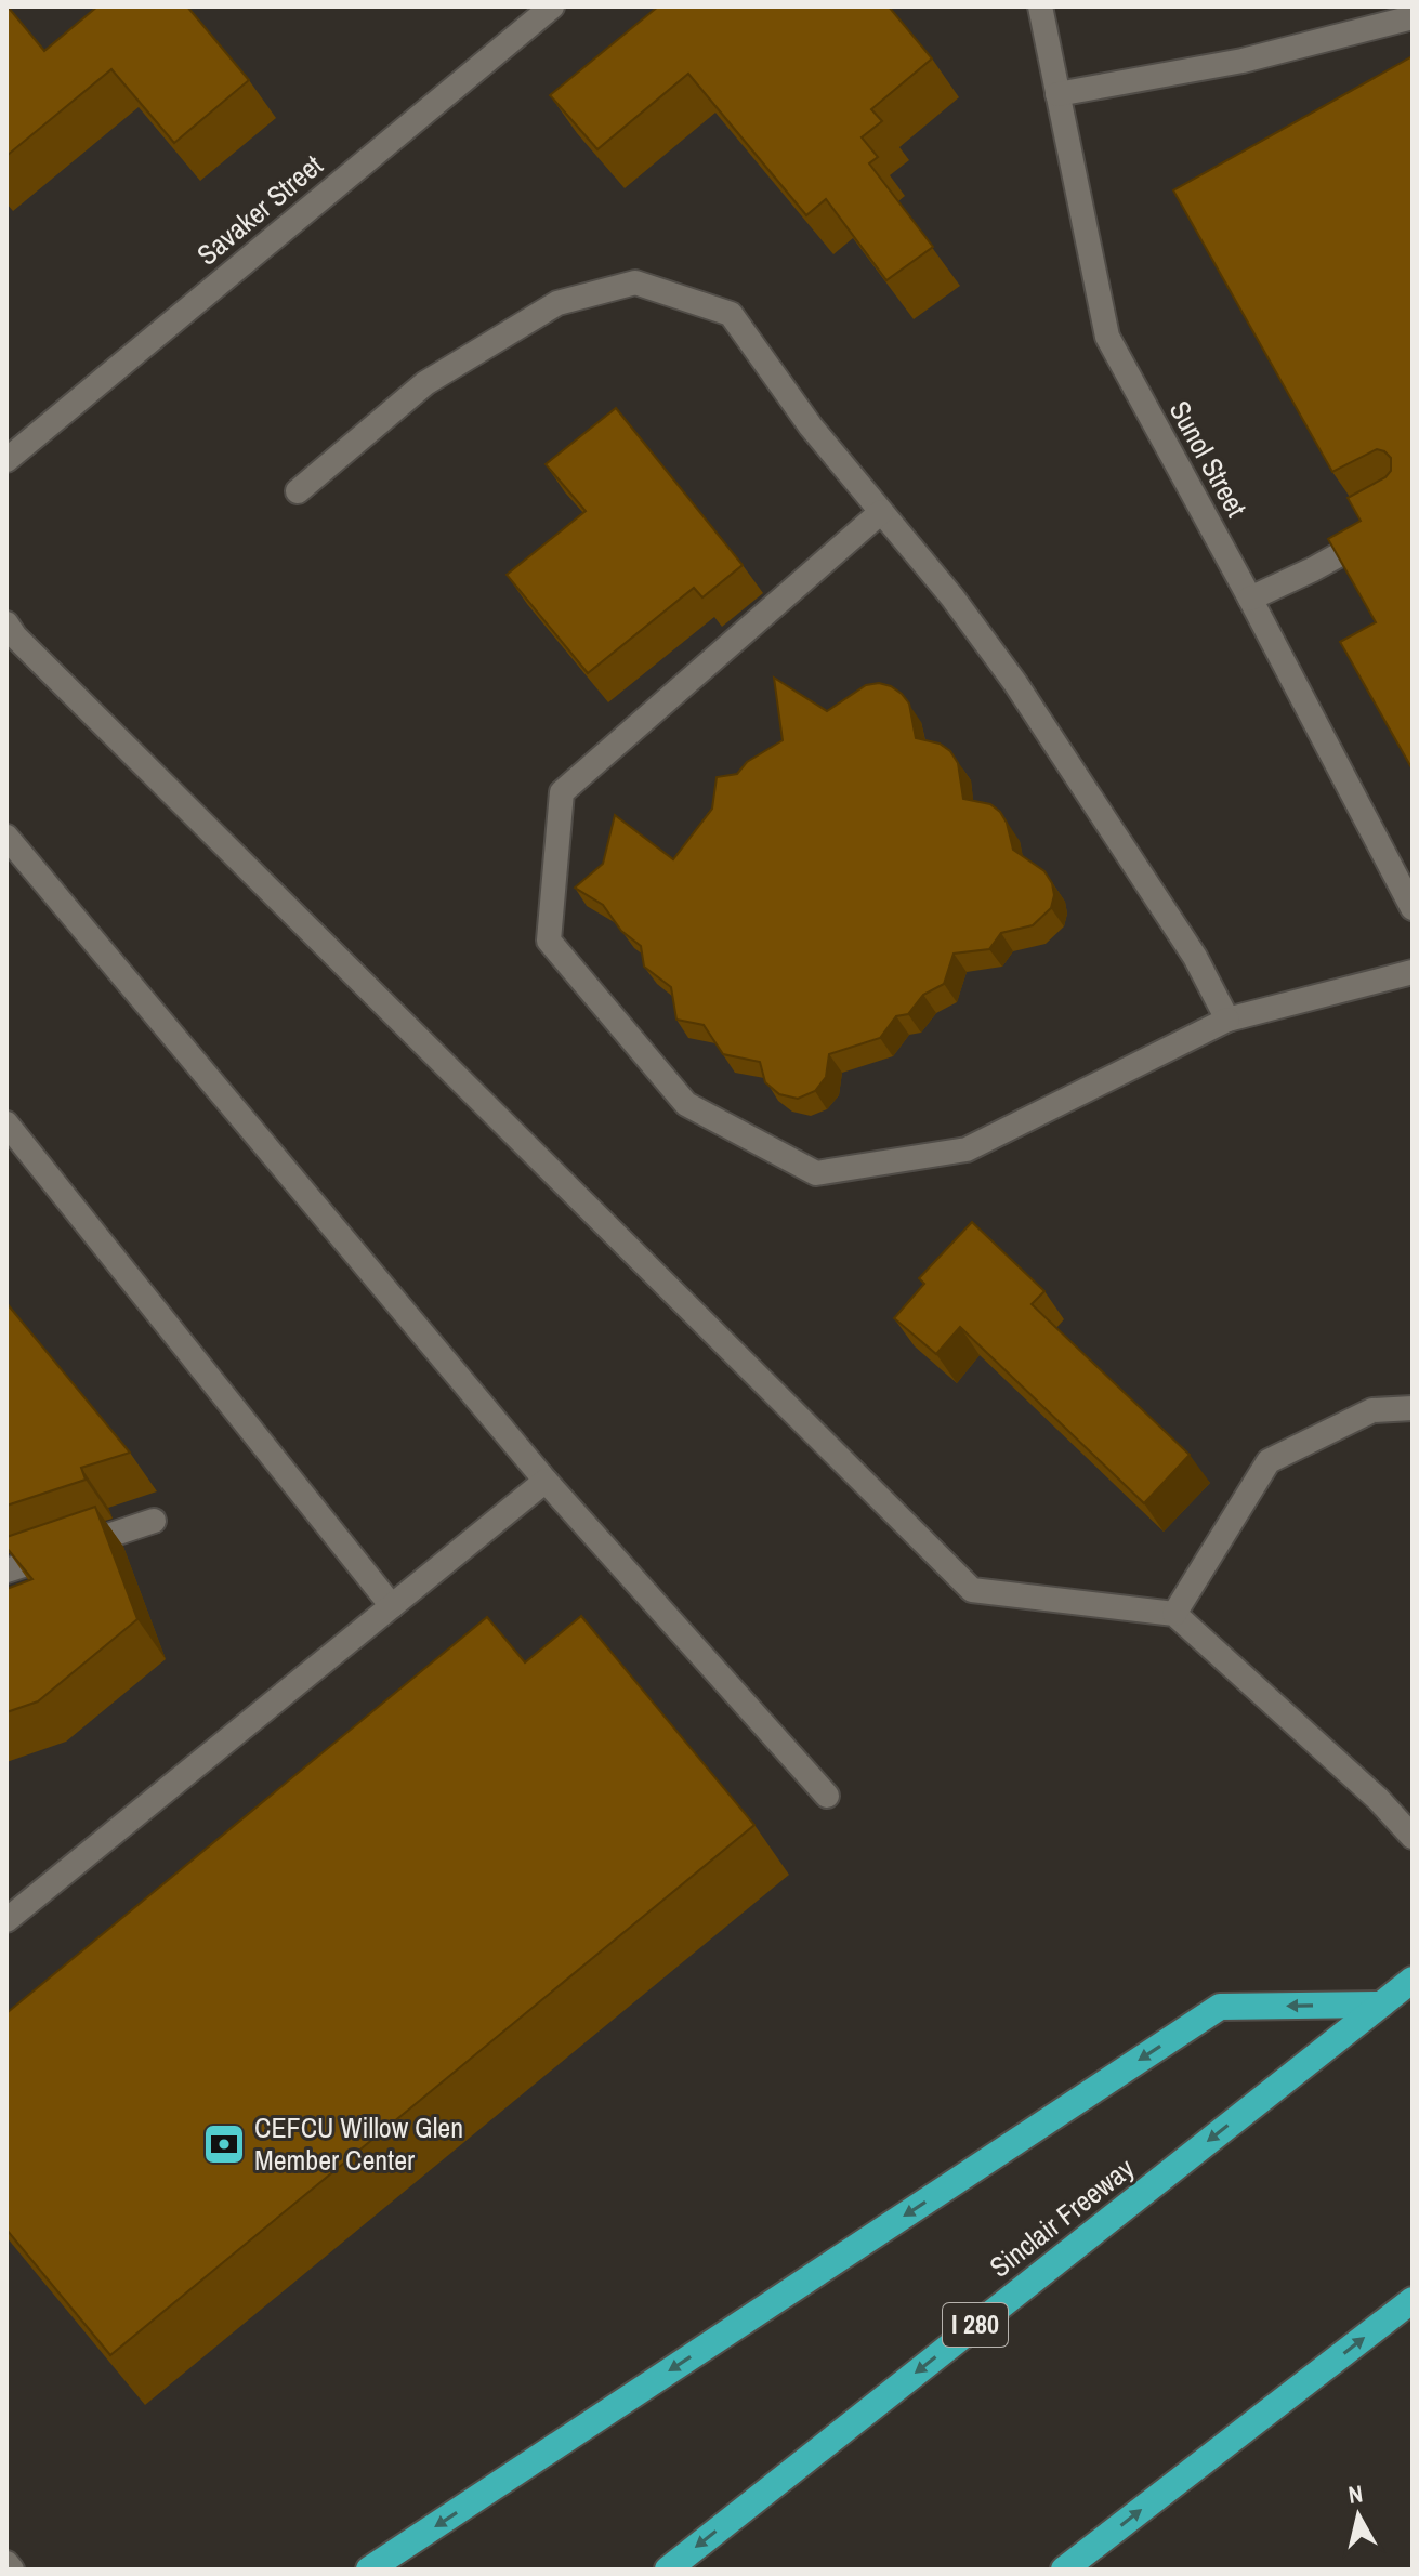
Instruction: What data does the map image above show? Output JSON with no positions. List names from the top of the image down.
{
  "streets": {
    "highway": ["Sinclair Freeway", "I 280"],
    "street": ["Savaker Street", "Sunol Street"]
  },
  "places": {
    "bank": ["CEFCU Willow Glen Member Center"]
  },
  "north": "top"
}
